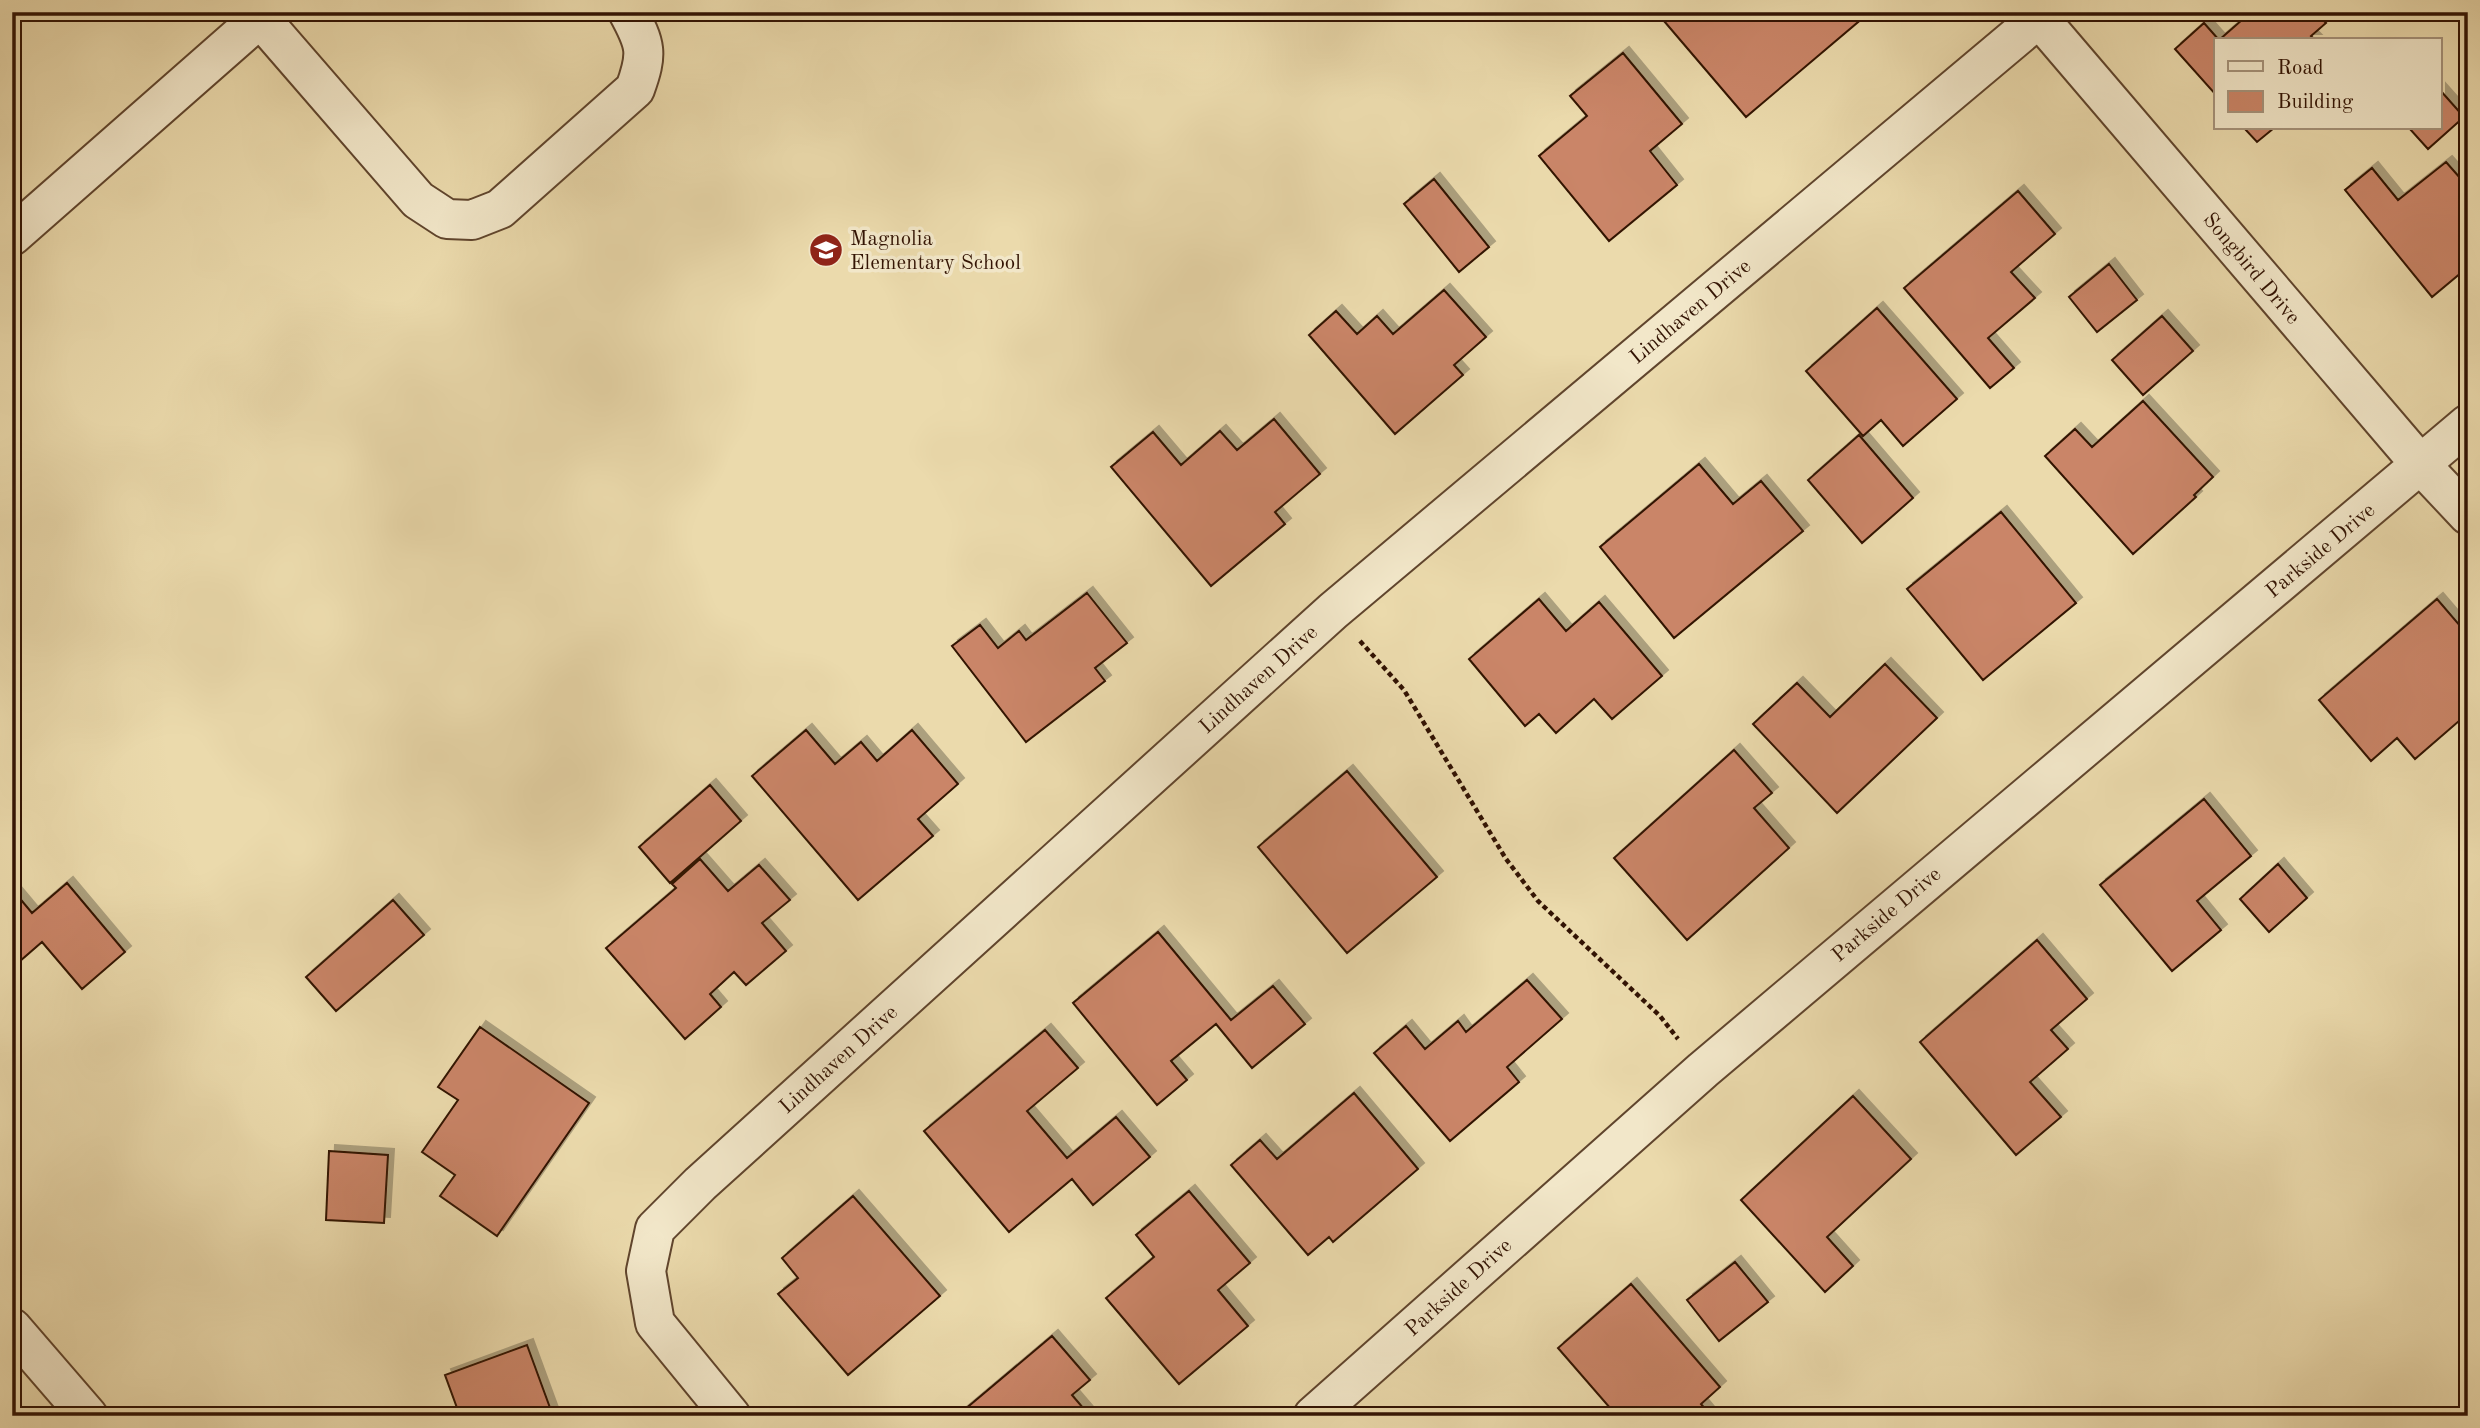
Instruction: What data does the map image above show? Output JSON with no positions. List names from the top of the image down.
{
  "streets": {
    "street": ["Songbird Drive", "Lindhaven Drive", "Parkside Drive"]
  },
  "crossings": [
    ["Songbird Drive", "Lindhaven Drive"],
    ["Songbird Drive", "Parkside Drive"]
  ],
  "places": {
    "school or university": ["Magnolia Elementary School"]
  },
  "legend": ["Road", "Building"]
}
